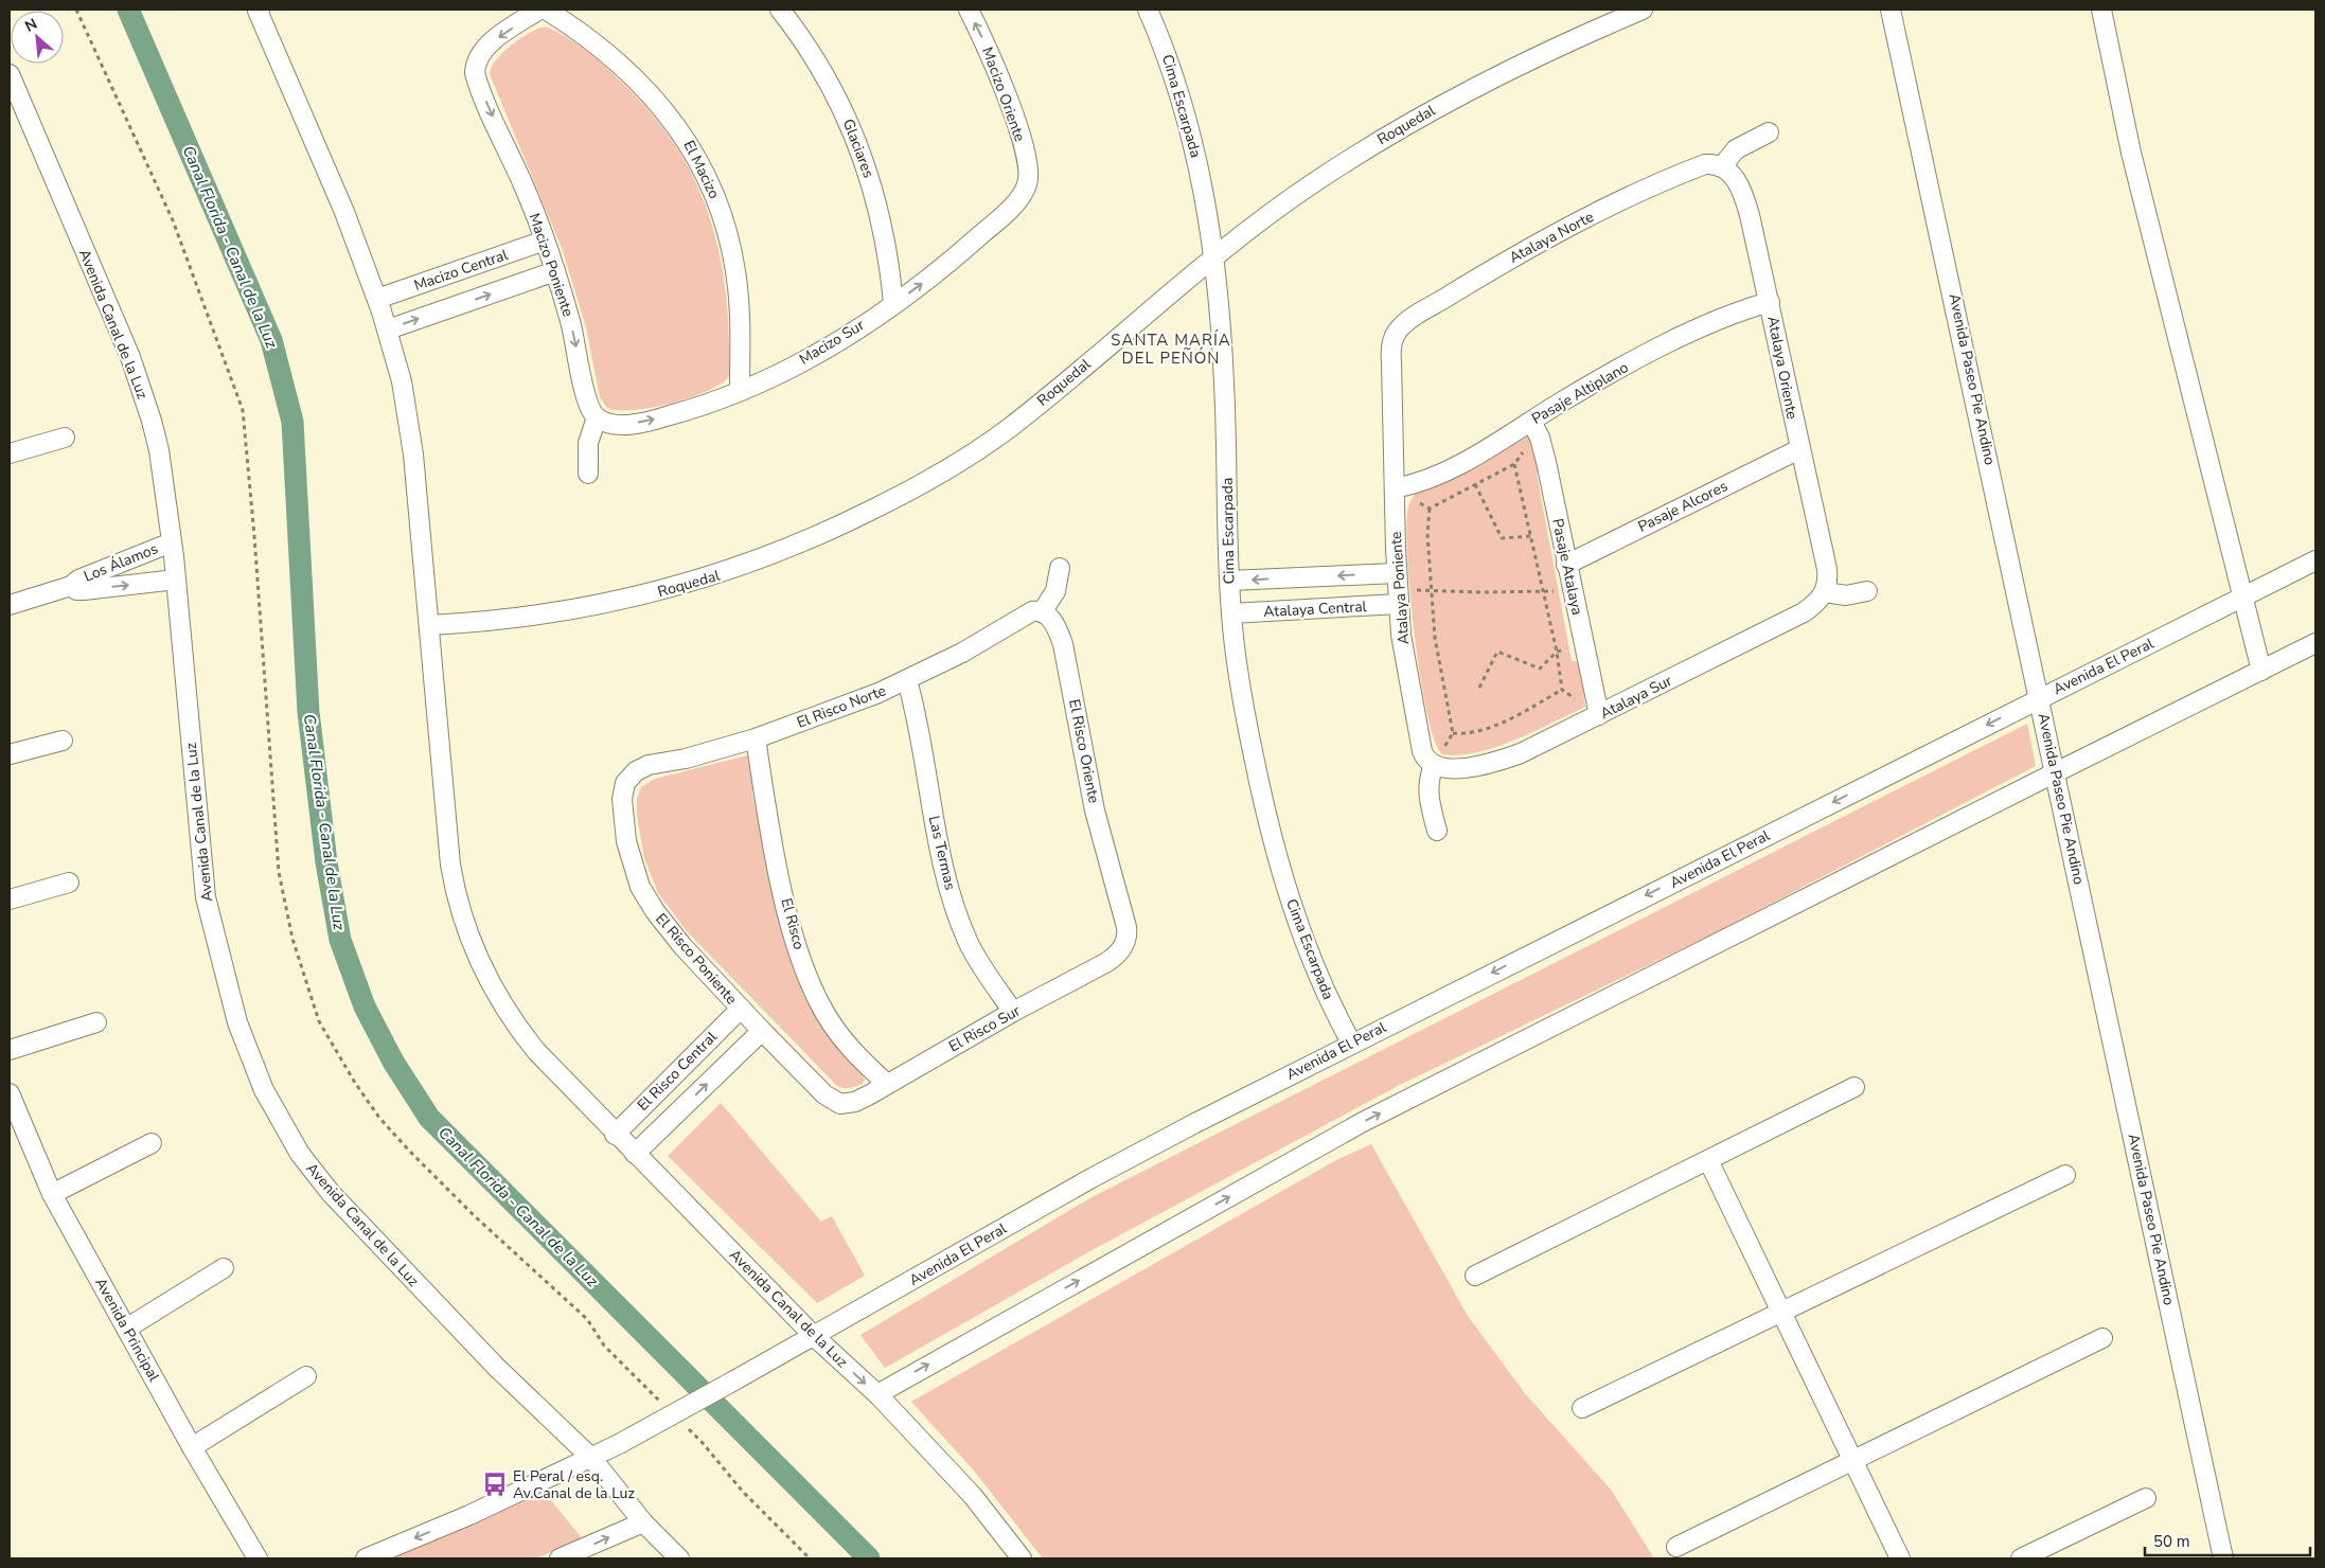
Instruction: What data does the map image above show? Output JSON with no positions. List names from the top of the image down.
{
  "streets": {
    "street": [
      "Macizo Oriente",
      "Cima Escarpada",
      "Roquedal",
      "Glaciares",
      "El Macizo",
      "Atalaya Norte",
      "Macizo Poniente",
      "Macizo Central",
      "Avenida Canal de la Luz",
      "Macizo Sur",
      "Atalaya Oriente",
      "Avenida Paseo Pie Andino",
      "Pasaje Altiplano",
      "Pasaje Alcores",
      "Los Álamos",
      "Pasaje Atalaya",
      "Atalaya Poniente",
      "Atalaya Central",
      "Avenida El Peral",
      "Atalaya Sur",
      "El Risco Norte",
      "El Risco Oriente",
      "Las Termas",
      "El Risco",
      "El Risco Poniente",
      "El Risco Sur",
      "El Risco Central",
      "Avenida Principal"
    ]
  },
  "crossings": [
    ["Macizo Oriente", "Macizo Sur"],
    ["Cima Escarpada", "Roquedal"],
    ["Cima Escarpada", "Atalaya Central"],
    ["Cima Escarpada", "Avenida El Peral"],
    ["Roquedal", "Avenida Canal de la Luz"],
    ["Glaciares", "Macizo Sur"],
    ["El Macizo", "Macizo Sur"],
    ["Atalaya Norte", "Atalaya Oriente"],
    ["Atalaya Norte", "Atalaya Poniente"],
    ["Macizo Poniente", "Macizo Central"],
    ["Macizo Poniente", "Macizo Sur"],
    ["Macizo Central", "Avenida Canal de la Luz"],
    ["Avenida Canal de la Luz", "Los Álamos"],
    ["Avenida Canal de la Luz", "Avenida El Peral"],
    ["Avenida Canal de la Luz", "El Risco Central"],
    ["Atalaya Oriente", "Pasaje Altiplano"],
    ["Atalaya Oriente", "Pasaje Alcores"],
    ["Atalaya Oriente", "Atalaya Sur"],
    ["Avenida Paseo Pie Andino", "Avenida El Peral"],
    ["Pasaje Altiplano", "Pasaje Atalaya"],
    ["Pasaje Altiplano", "Atalaya Poniente"],
    ["Pasaje Alcores", "Pasaje Atalaya"],
    ["Pasaje Atalaya", "Atalaya Sur"],
    ["Atalaya Poniente", "Atalaya Central"],
    ["Atalaya Poniente", "Atalaya Sur"],
    ["El Risco Norte", "El Risco Oriente"],
    ["El Risco Norte", "Las Termas"],
    ["El Risco Norte", "El Risco"],
    ["El Risco Norte", "El Risco Poniente"],
    ["El Risco Oriente", "El Risco Sur"],
    ["Las Termas", "El Risco Sur"],
    ["El Risco", "El Risco Sur"],
    ["El Risco Poniente", "El Risco Sur"],
    ["El Risco Poniente", "El Risco Central"]
  ],
  "one_way": ["Macizo Oriente", "Macizo Poniente", "Macizo Sur"],
  "districts": ["SANTA MARÍA DEL PEÑÓN"],
  "water": ["Canal Florida - Canal de la Luz"],
  "places": {
    "bus stop": ["El Peral / esq. Av.Canal de la Luz"]
  },
  "scale_bar": "50 m",
  "north": "top left"
}
